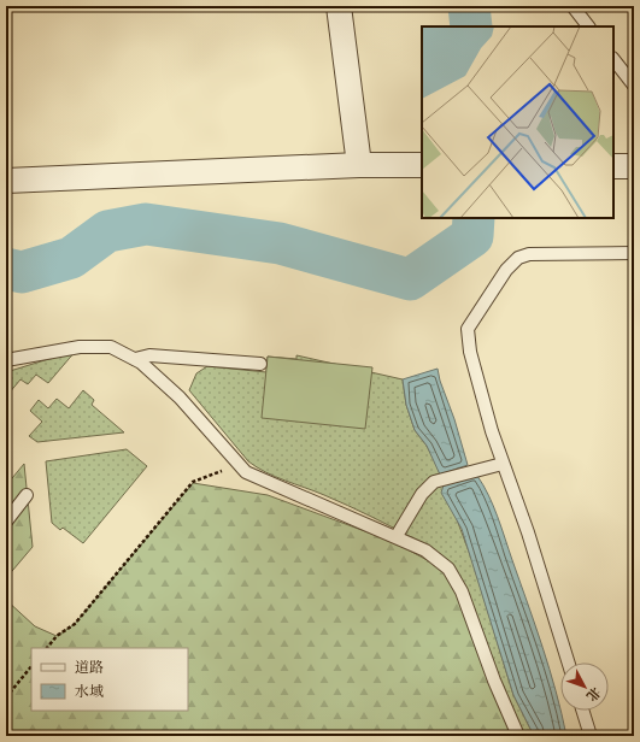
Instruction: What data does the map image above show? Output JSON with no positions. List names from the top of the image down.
{
  "legend": ["道路", "水域"],
  "north": "bottom right"
}
